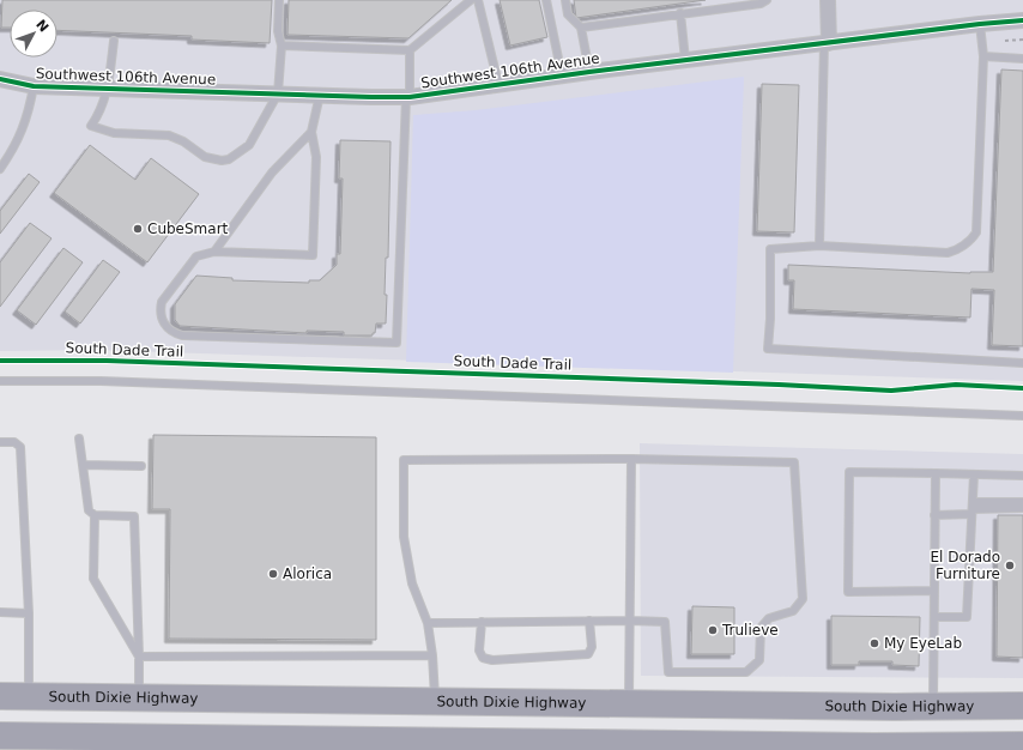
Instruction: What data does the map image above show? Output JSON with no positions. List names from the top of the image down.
{
  "streets": {
    "highway": ["South Dixie Highway"],
    "street": ["Southwest 106th Avenue"],
    "cycle path": ["South Dade Trail"]
  },
  "places": [
    "CubeSmart",
    "El Dorado Furniture",
    "Alorica",
    "Trulieve",
    "My EyeLab"
  ],
  "north": "top right"
}
